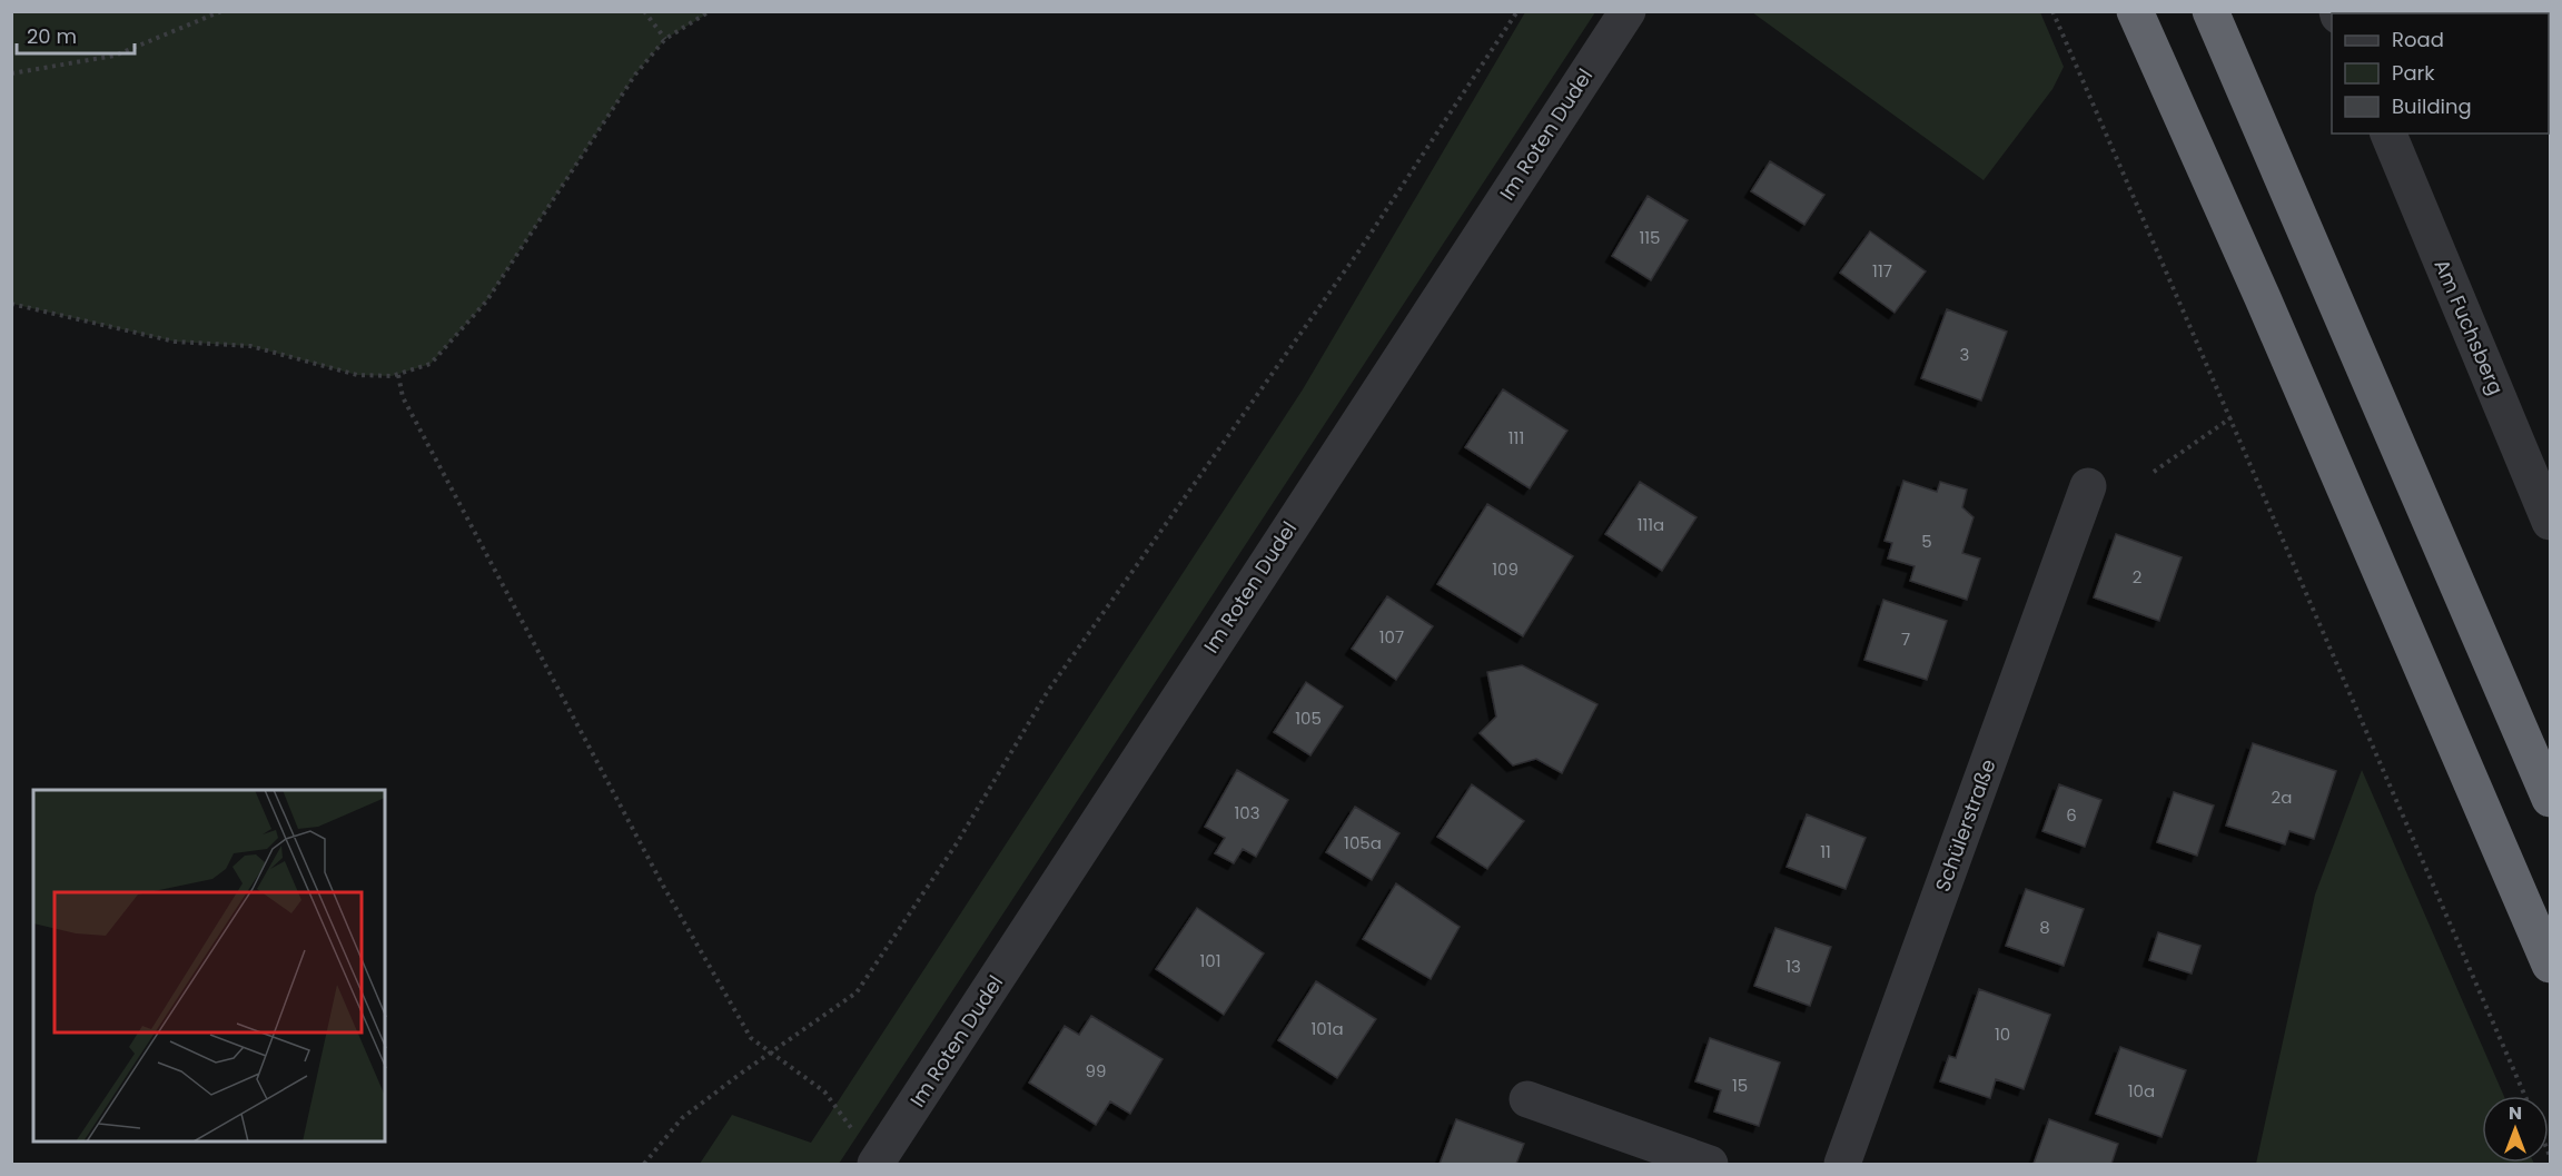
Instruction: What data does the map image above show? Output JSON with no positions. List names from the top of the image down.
{
  "streets": {
    "street": ["Im Roten Dudel", "Am Fuchsberg", "Schülerstraße"]
  },
  "house_numbers": [
    "115",
    "117",
    "3",
    "111",
    "111a",
    "5",
    "109",
    "2",
    "107",
    "7",
    "105",
    "2a",
    "103",
    "6",
    "105a",
    "11",
    "8",
    "101",
    "13",
    "101a",
    "10",
    "99",
    "15",
    "10a"
  ],
  "legend": ["Road", "Park", "Building"],
  "scale_bar": "20 m",
  "north": "top"
}
